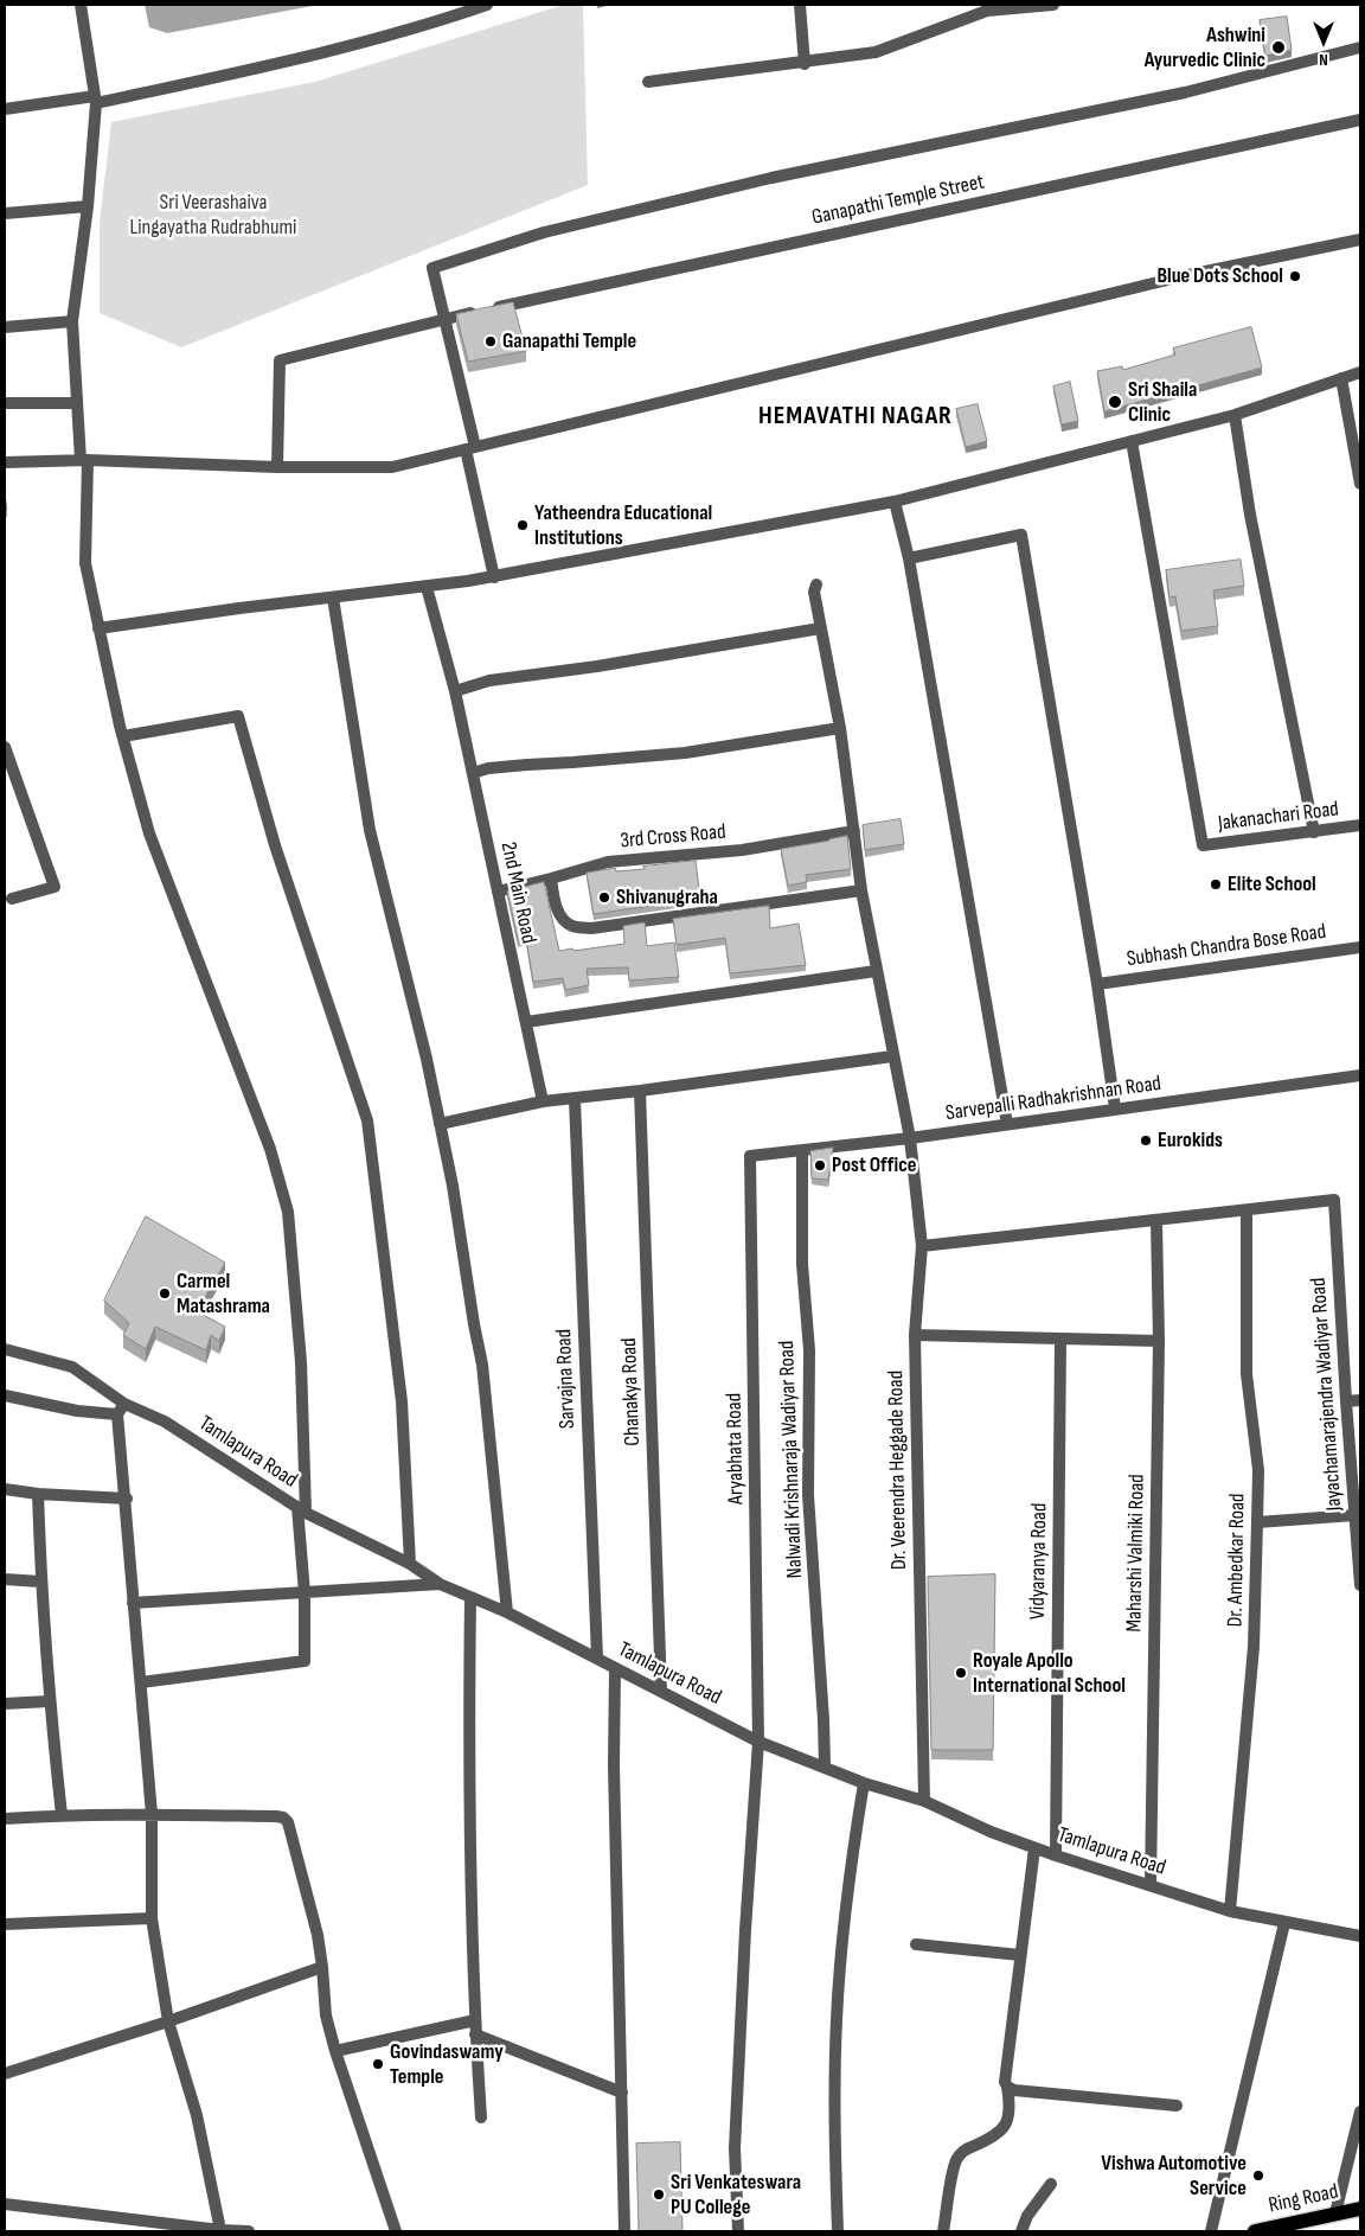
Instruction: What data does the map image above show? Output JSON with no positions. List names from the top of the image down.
{
  "streets": {
    "main road": ["Ring Road"],
    "street": [
      "Ganapathi Temple Street",
      "Jakanachari Road",
      "3rd Cross Road",
      "2nd Main Road",
      "Subhash Chandra Bose Road",
      "Sarvepalli Radhakrishnan Road",
      "Sarvajna Road",
      "Chanakya Road",
      "Jayachamarajendra Wadiyar Road",
      "Aryabhata Road",
      "Tamlapura Road",
      "Nalwadi Krishnaraja Wadiyar Road",
      "Dr. Veerendra Heggade Road",
      "Maharshi Valmiki Road",
      "Dr. Ambedkar Road",
      "Vidyaranya Road"
    ]
  },
  "crossings": [
    ["3rd Cross Road", "2nd Main Road"],
    ["3rd Cross Road", "Dr. Veerendra Heggade Road"],
    ["Sarvepalli Radhakrishnan Road", "Aryabhata Road"],
    ["Sarvepalli Radhakrishnan Road", "Nalwadi Krishnaraja Wadiyar Road"],
    ["Sarvepalli Radhakrishnan Road", "Dr. Veerendra Heggade Road"],
    ["Sarvajna Road", "Tamlapura Road"],
    ["Chanakya Road", "Tamlapura Road"],
    ["Jayachamarajendra Wadiyar Road", "Dr. Ambedkar Road"],
    ["Aryabhata Road", "Tamlapura Road"],
    ["Tamlapura Road", "Nalwadi Krishnaraja Wadiyar Road"],
    ["Tamlapura Road", "Dr. Veerendra Heggade Road"],
    ["Tamlapura Road", "Maharshi Valmiki Road"],
    ["Tamlapura Road", "Dr. Ambedkar Road"],
    ["Tamlapura Road", "Vidyaranya Road"]
  ],
  "districts": ["HEMAVATHI NAGAR"],
  "parks": ["Sri Veerashaiva Lingayatha Rudrabhumi"],
  "places": [
    "Ashwini Ayurvedic Clinic",
    "Blue Dots School",
    "Ganapathi Temple",
    "Sri Shaila Clinic",
    "Yatheendra Educational Institutions",
    "Elite School",
    "Shivanugraha",
    "Eurokids",
    "Post Office",
    "Carmel Matashrama",
    "Royale Apollo International School",
    "Govindaswamy Temple",
    "Vishwa Automotive Service",
    "Sri Venkateswara PU College"
  ],
  "north": "bottom"
}
